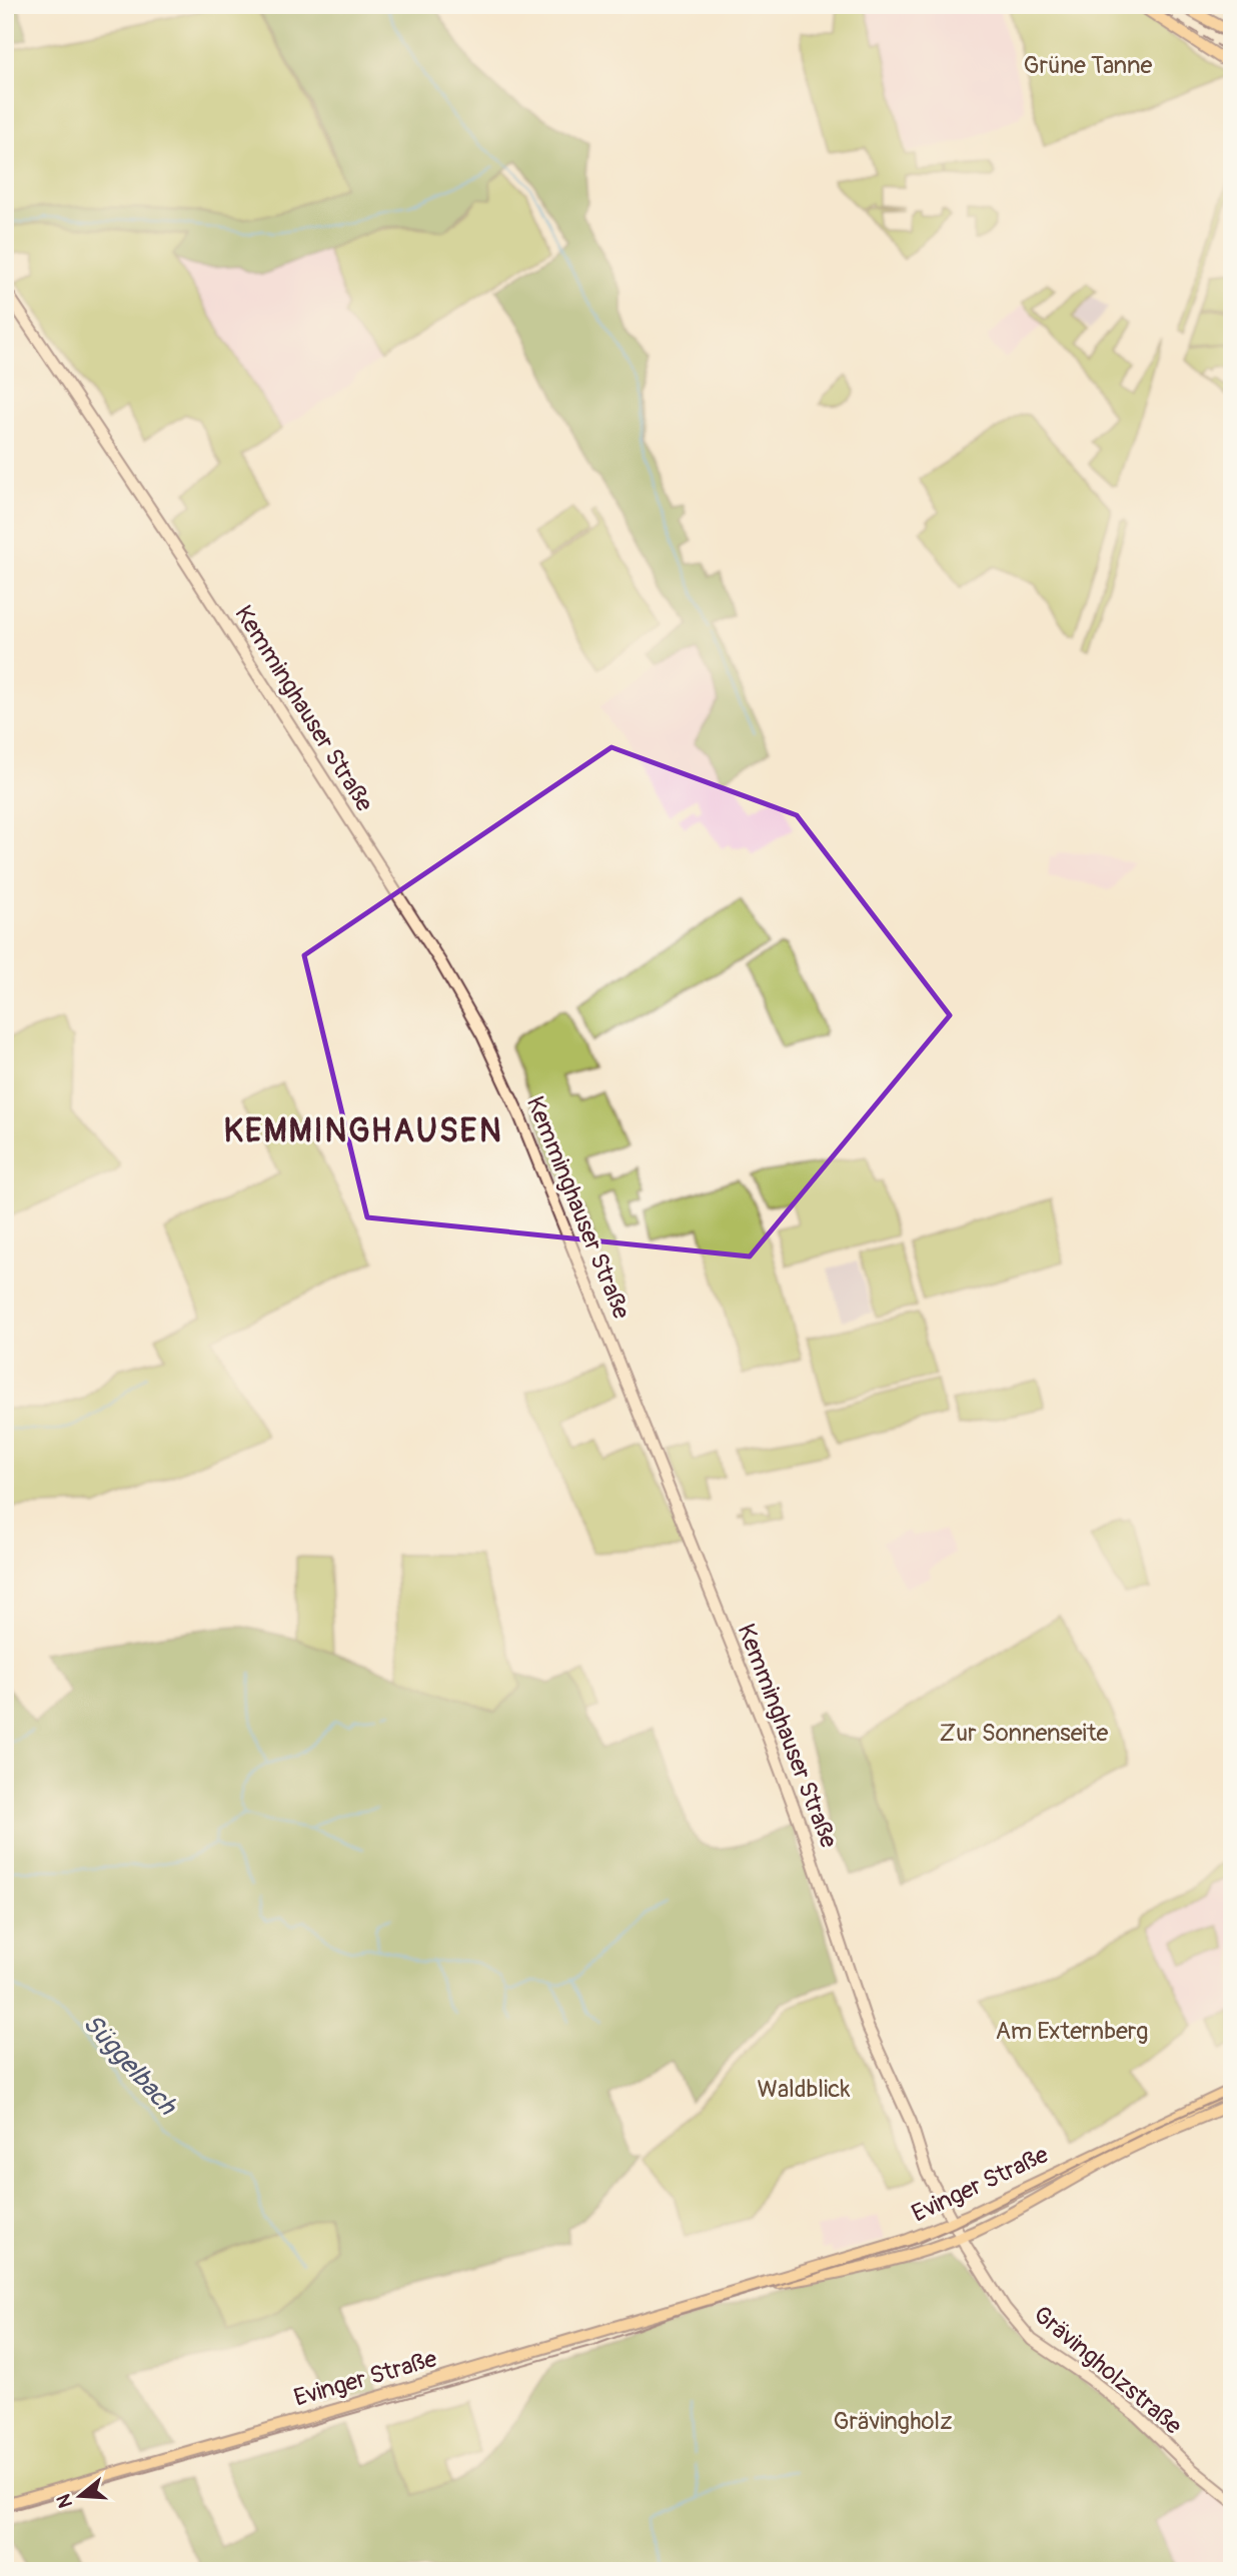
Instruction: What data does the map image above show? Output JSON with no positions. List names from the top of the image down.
{
  "streets": {
    "main road": ["Kemminghauser Straße", "Evinger Straße", "Grävingholzstraße"]
  },
  "crossings": [
    ["Kemminghauser Straße", "Evinger Straße"],
    ["Kemminghauser Straße", "Grävingholzstraße"],
    ["Evinger Straße", "Grävingholzstraße"]
  ],
  "districts": ["KEMMINGHAUSEN"],
  "water": ["Süggelbach"],
  "parks": [
    "Grüne Tanne",
    "Zur Sonnenseite",
    "Am Externberg",
    "Waldblick",
    "Grävingholz"
  ],
  "north": "left"
}
